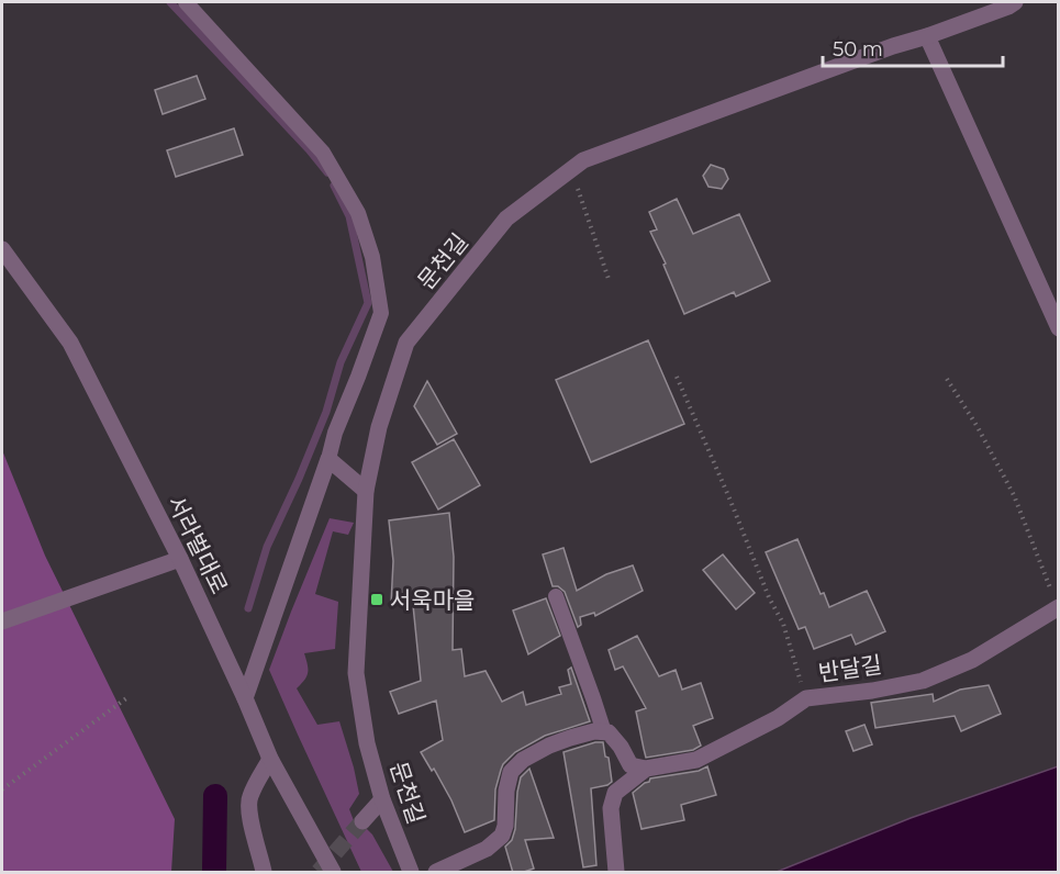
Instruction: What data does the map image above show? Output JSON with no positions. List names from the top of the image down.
{
  "streets": {
    "street": ["문천길", "서라벌대로", "반달길"]
  },
  "places": {
    "transit": ["서욱마을"]
  },
  "scale_bar": "50 m"
}
